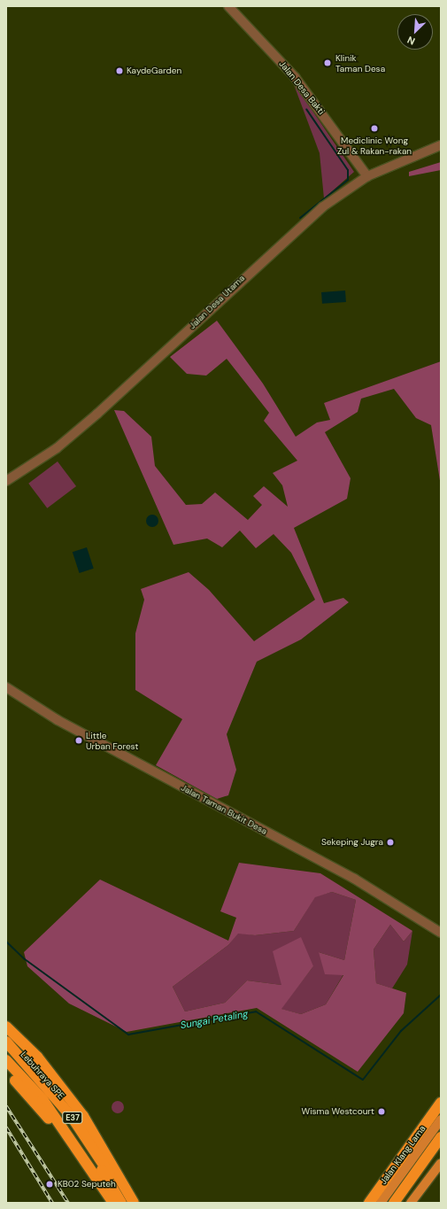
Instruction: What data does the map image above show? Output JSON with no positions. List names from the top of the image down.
{
  "streets": {
    "highway": ["Lebuhraya SPE", "E37"],
    "main road": ["Jalan Klang Lama"],
    "street": ["Jalan Desa Bakti", "Jalan Desa Utama", "Jalan Taman Bukit Desa"]
  },
  "crossings": [
    ["Jalan Desa Bakti", "Jalan Desa Utama"]
  ],
  "water": ["Sungai Petaling"],
  "places": [
    "Klinik Taman Desa",
    "KaydeGarden",
    "Mediclinic Wong Zul & Rakan-rakan",
    "Little Urban Forest",
    "Sekeping Jugra",
    "Wisma Westcourt",
    "KB02 Seputeh"
  ],
  "north": "bottom left"
}
